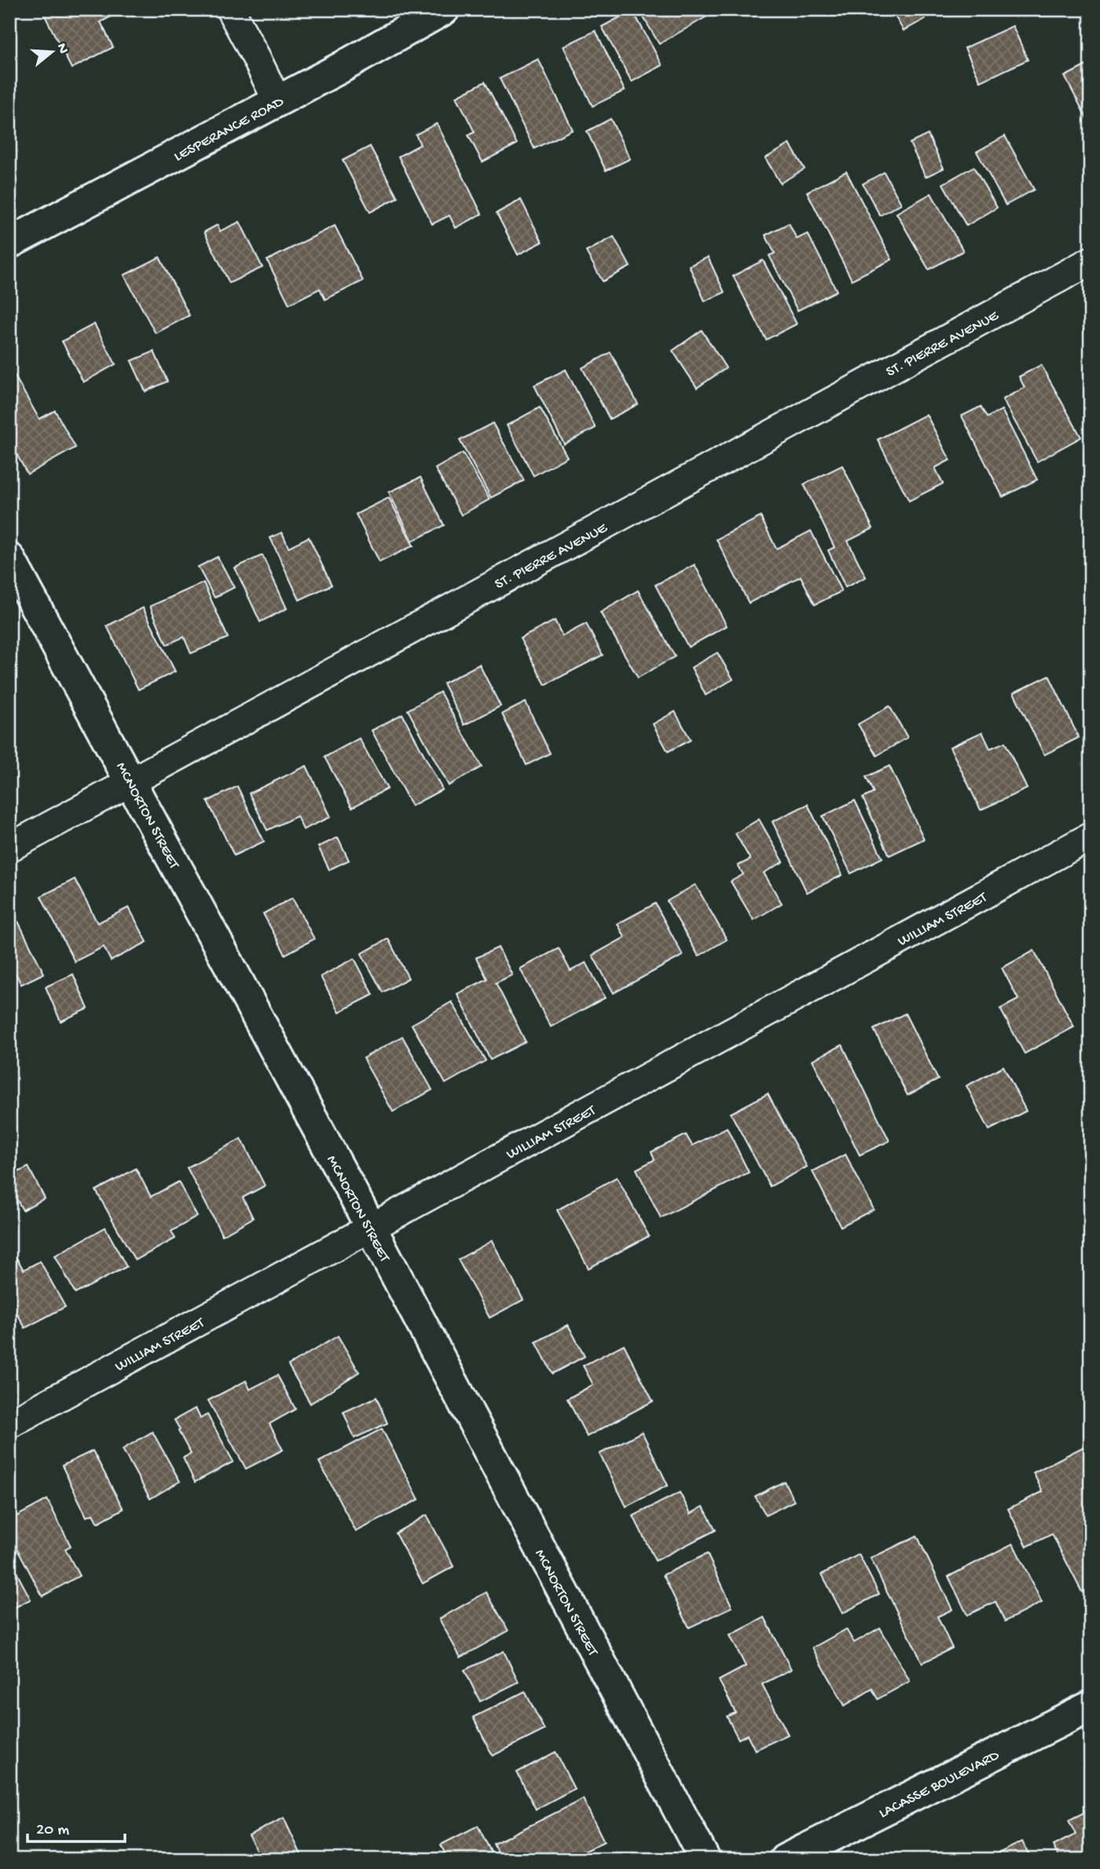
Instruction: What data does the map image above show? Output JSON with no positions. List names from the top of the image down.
{
  "streets": {
    "street": [
      "LESPERANCE ROAD",
      "ST. PIERRE AVENUE",
      "MCNORTON STREET",
      "WILLIAM STREET",
      "LACASSE BOULEVARD"
    ]
  },
  "crossings": [
    ["ST. PIERRE AVENUE", "MCNORTON STREET"],
    ["MCNORTON STREET", "WILLIAM STREET"]
  ],
  "scale_bar": "20 m",
  "north": "right"
}
